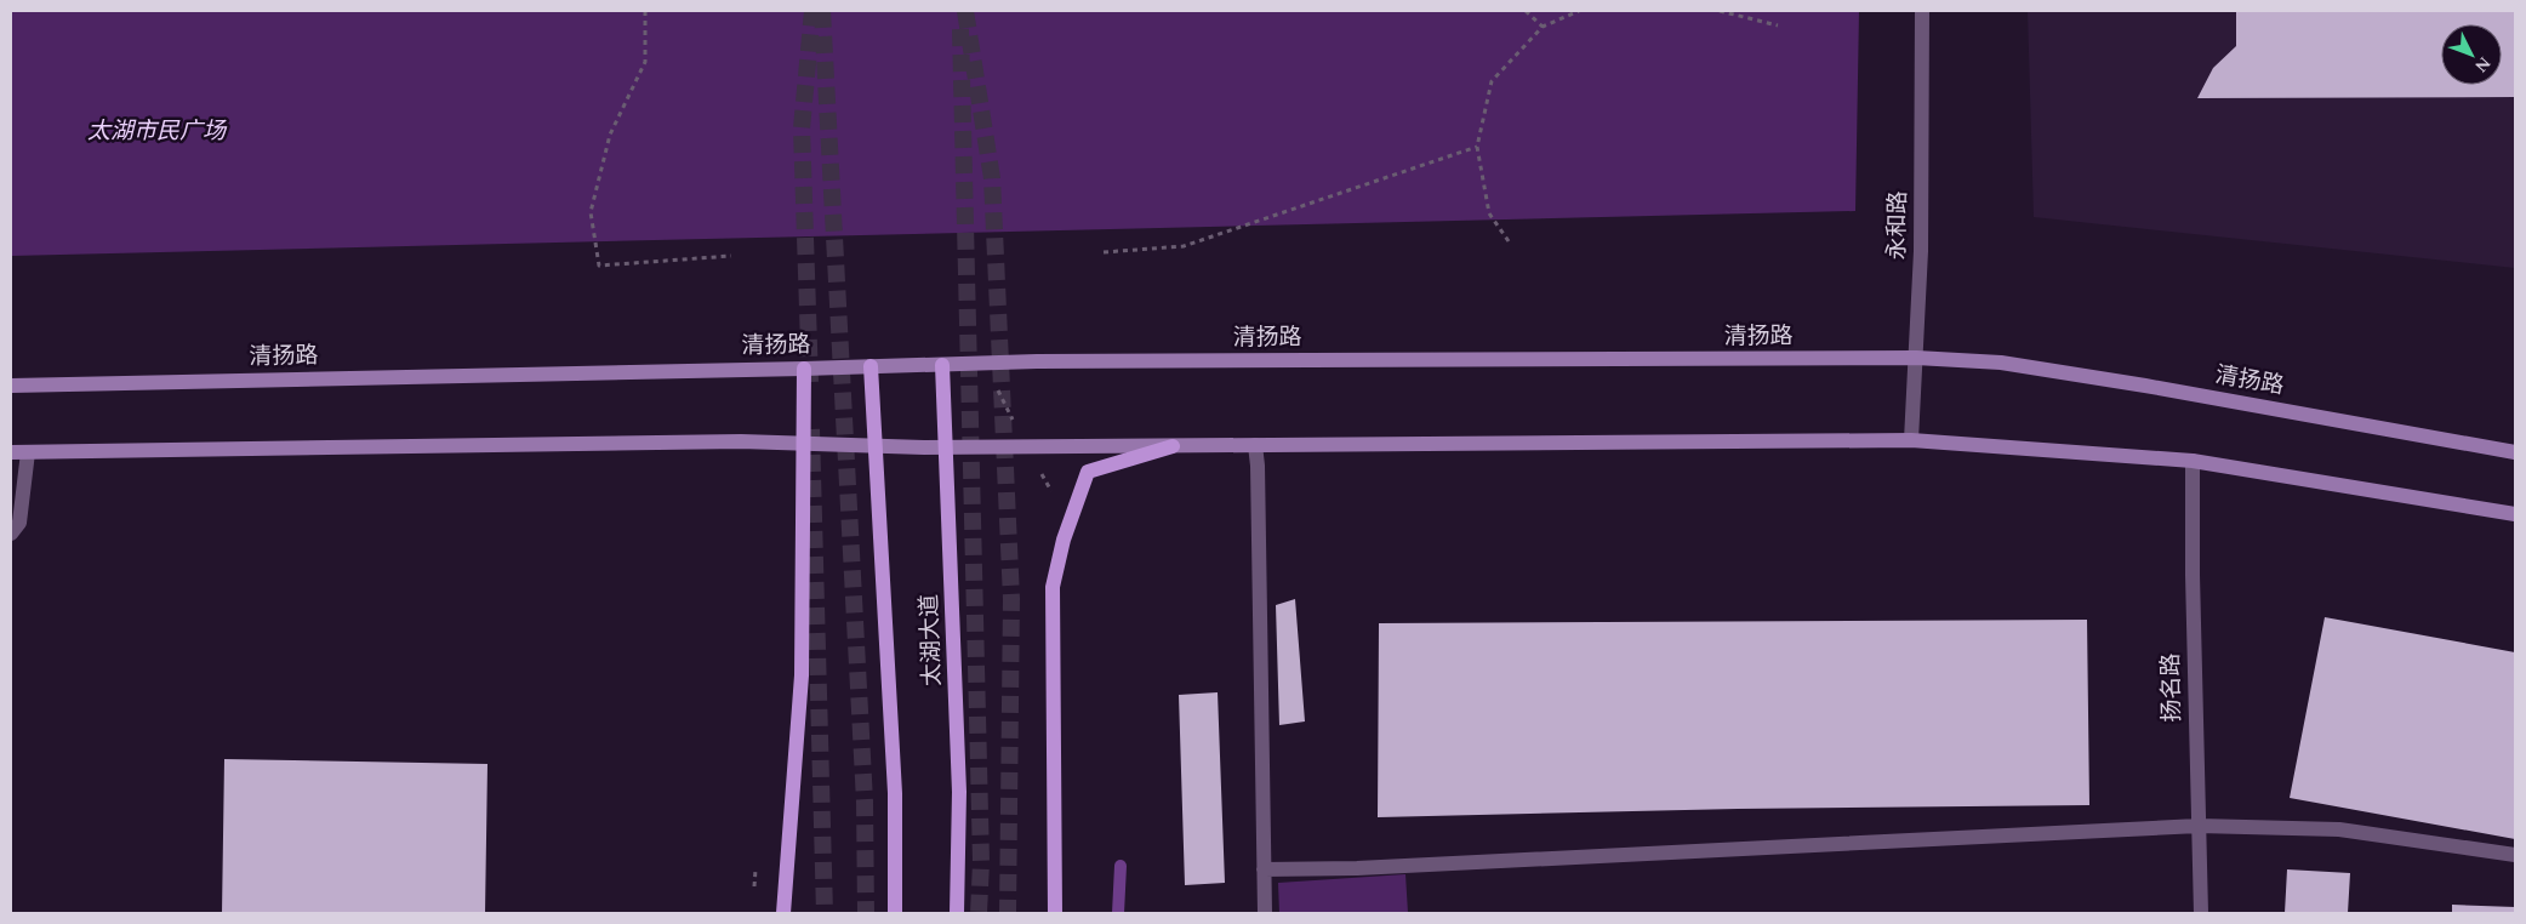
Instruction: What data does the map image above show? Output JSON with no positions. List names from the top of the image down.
{
  "streets": {
    "main road": ["清扬路", "太湖大道"],
    "street": ["永和路", "扬名路"]
  },
  "crossings": [
    ["永和路", "清扬路"],
    ["清扬路", "太湖大道"]
  ],
  "parks": ["太湖市民广场"],
  "north": "bottom right"
}
